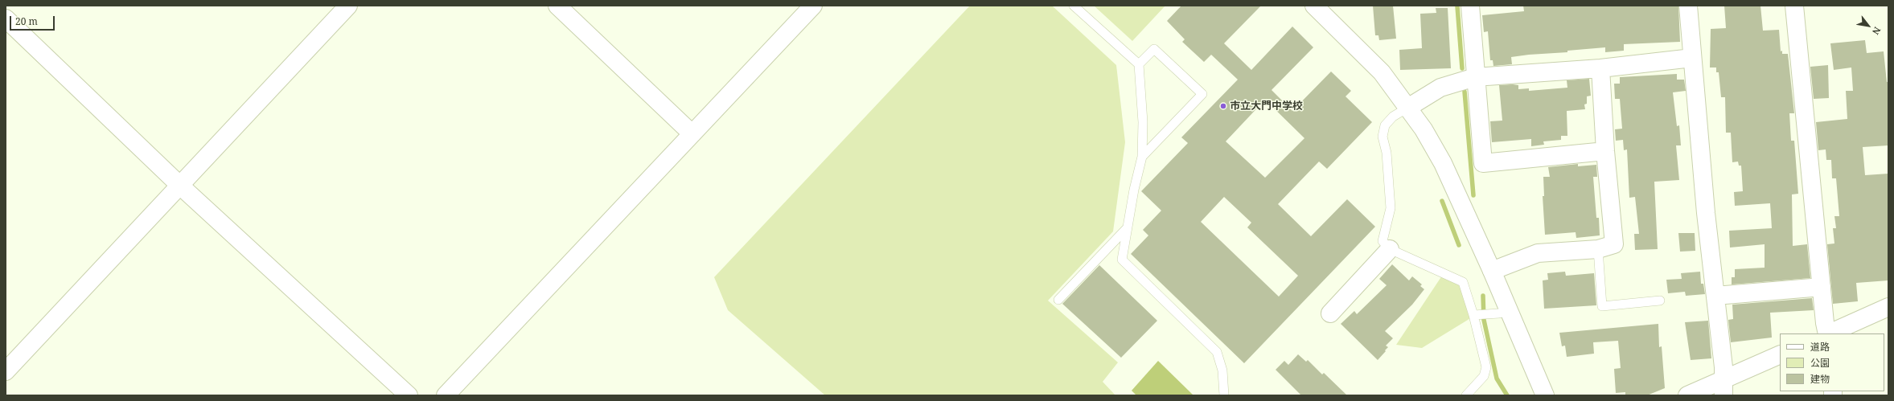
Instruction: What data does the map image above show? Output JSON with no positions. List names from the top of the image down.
{
  "places": ["市立大門中学校"],
  "legend": ["道路", "公園", "建物"],
  "scale_bar": "20 m",
  "north": "bottom right"
}
